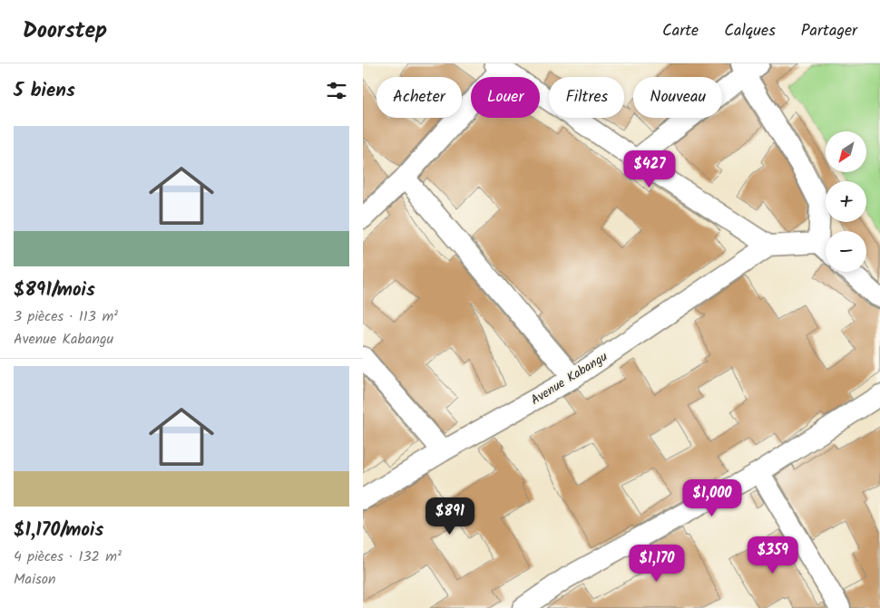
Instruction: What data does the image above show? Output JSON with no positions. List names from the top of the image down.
{
  "streets": {
    "street": ["Avenue Kabangu"]
  },
  "north": "bottom left",
  "page": {
    "header": "Doorstep",
    "nav": ["Carte", "Calques", "Partager"],
    "heading": "5 biens",
    "chip": [
      "Acheter",
      "Louer",
      "Filtres",
      "Nouveau"
    ],
    "list": [
      {
        "name": "$891/mois",
        "note": "3 pièces · 113 m² · Avenue Kabangu"
      },
      {
        "name": "$1,170/mois",
        "note": "4 pièces · 132 m² · Maison"
      }
    ],
    "map_buttons": ["+", "−"],
    "price": [
      "$427",
      "$1,000",
      "$891",
      "$359",
      "$1,170"
    ]
  }
}
